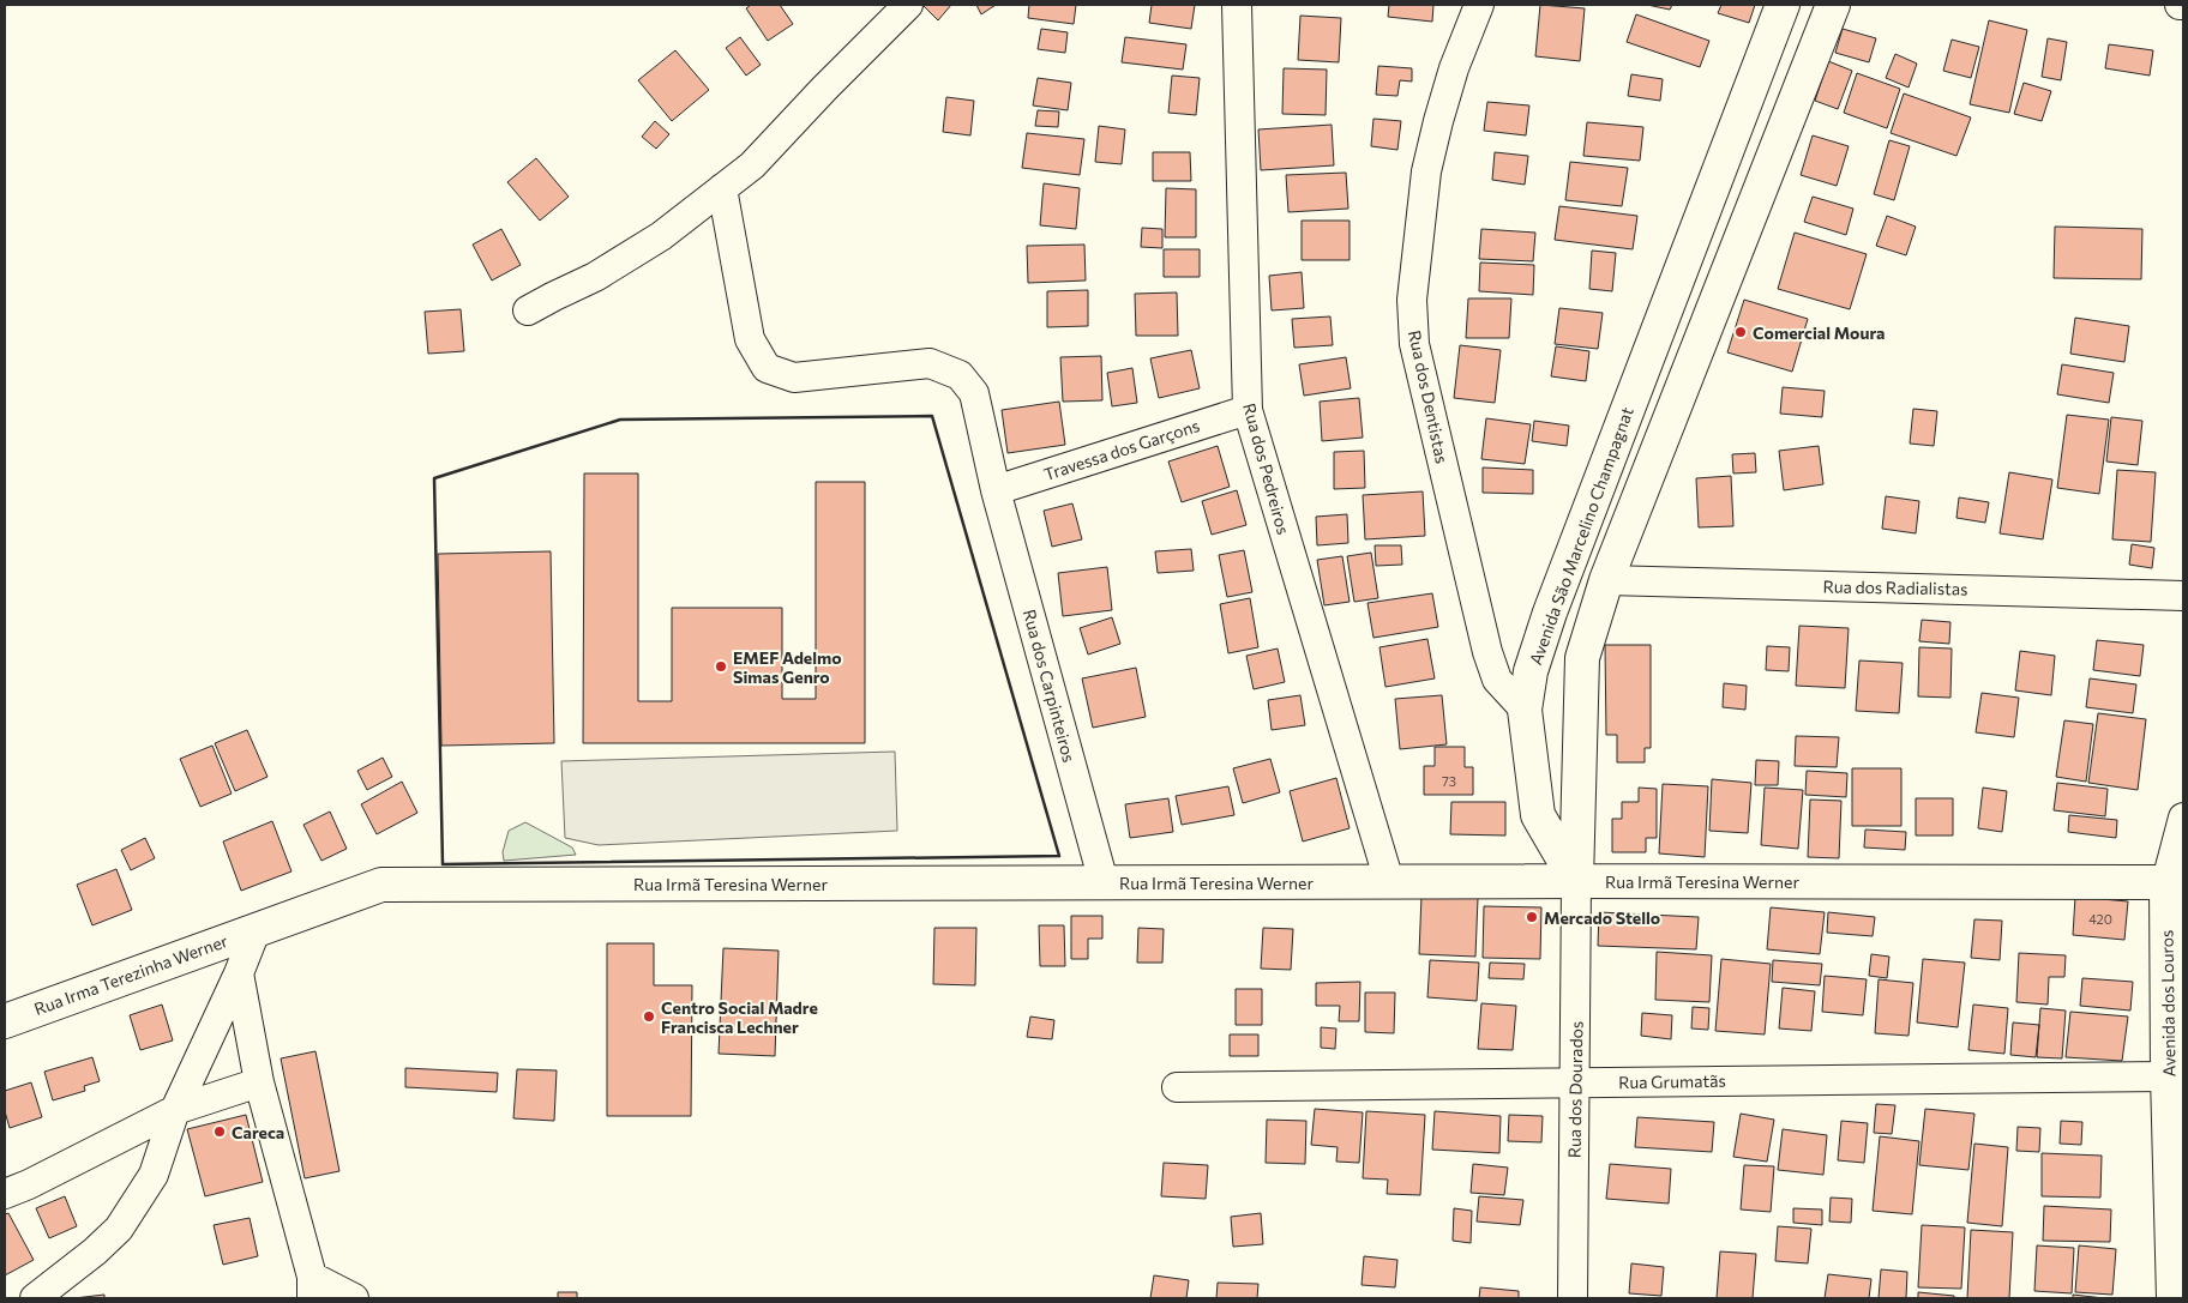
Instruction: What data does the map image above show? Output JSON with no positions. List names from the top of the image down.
{
  "streets": {
    "street": [
      "Rua dos Dentistas",
      "Travessa dos Garçons",
      "Rua dos Pedreiros",
      "Avenida São Marcelino Champagnat",
      "Rua dos Radialistas",
      "Rua dos Carpinteiros",
      "Rua Irmã Teresina Werner",
      "Rua Irma Terezinha Werner",
      "Avenida dos Louros",
      "Rua Grumatãs",
      "Rua dos Dourados"
    ]
  },
  "crossings": [
    ["Rua dos Dentistas", "Avenida São Marcelino Champagnat"],
    ["Travessa dos Garçons", "Rua dos Pedreiros"],
    ["Travessa dos Garçons", "Rua dos Carpinteiros"],
    ["Rua dos Pedreiros", "Rua Irmã Teresina Werner"],
    ["Avenida São Marcelino Champagnat", "Rua Irmã Teresina Werner"],
    ["Avenida São Marcelino Champagnat", "Rua dos Dourados"],
    ["Rua dos Carpinteiros", "Rua Irmã Teresina Werner"],
    ["Rua Irmã Teresina Werner", "Rua Irma Terezinha Werner"],
    ["Rua Irmã Teresina Werner", "Avenida dos Louros"],
    ["Rua Irmã Teresina Werner", "Rua dos Dourados"],
    ["Avenida dos Louros", "Rua Grumatãs"],
    ["Rua Grumatãs", "Rua dos Dourados"]
  ],
  "places": [
    "Comercial Moura",
    "EMEF Adelmo Simas Genro",
    "Mercado Stello",
    "Centro Social Madre Francisca Lechner",
    "Careca"
  ],
  "house_numbers": ["73", "420"]
}
